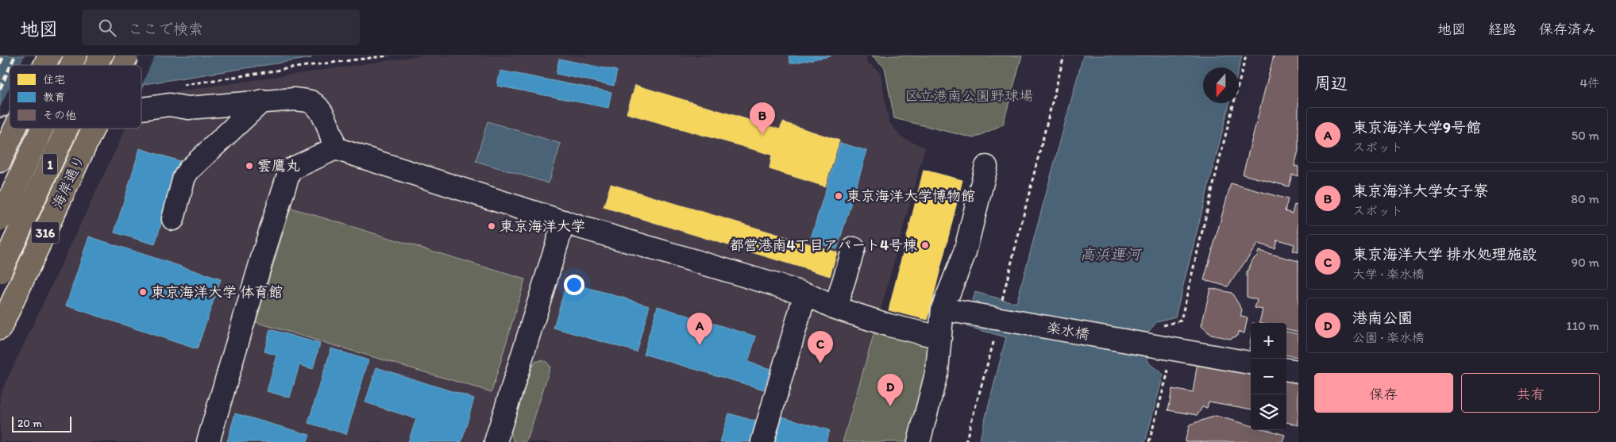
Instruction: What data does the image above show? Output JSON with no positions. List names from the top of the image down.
{
  "streets": {
    "main road": ["1", "海岸通り", "316"],
    "street": ["楽水橋"]
  },
  "water": ["高浜運河"],
  "parks": ["区立港南公園野球場"],
  "places": [
    "雲鷹丸",
    "東京海洋大学博物館",
    "東京海洋大学",
    "都営港南4丁目アパート4号棟",
    "東京海洋大学 体育館"
  ],
  "legend": ["住宅", "教育", "その他"],
  "scale_bar": "20 m",
  "north": "bottom",
  "page": {
    "header": "地図",
    "search": "ここで検索",
    "nav": ["地図", "経路", "保存済み"],
    "heading": ["周辺", "4件"],
    "pins": [
      "B",
      "A",
      "C",
      "D"
    ],
    "list": [
      {
        "mark": "A",
        "name": "東京海洋大学9号館",
        "note": "スポット",
        "value": "50 m"
      },
      {
        "mark": "B",
        "name": "東京海洋大学女子寮",
        "note": "スポット",
        "value": "80 m"
      },
      {
        "mark": "C",
        "name": "東京海洋大学 排水処理施設",
        "note": "大学 · 楽水橋",
        "value": "90 m"
      },
      {
        "mark": "D",
        "name": "港南公園",
        "note": "公園 · 楽水橋",
        "value": "110 m"
      }
    ],
    "map_buttons": ["+", "−"],
    "buttons": ["保存", "共有"],
    "scale": "20 m"
  }
}
